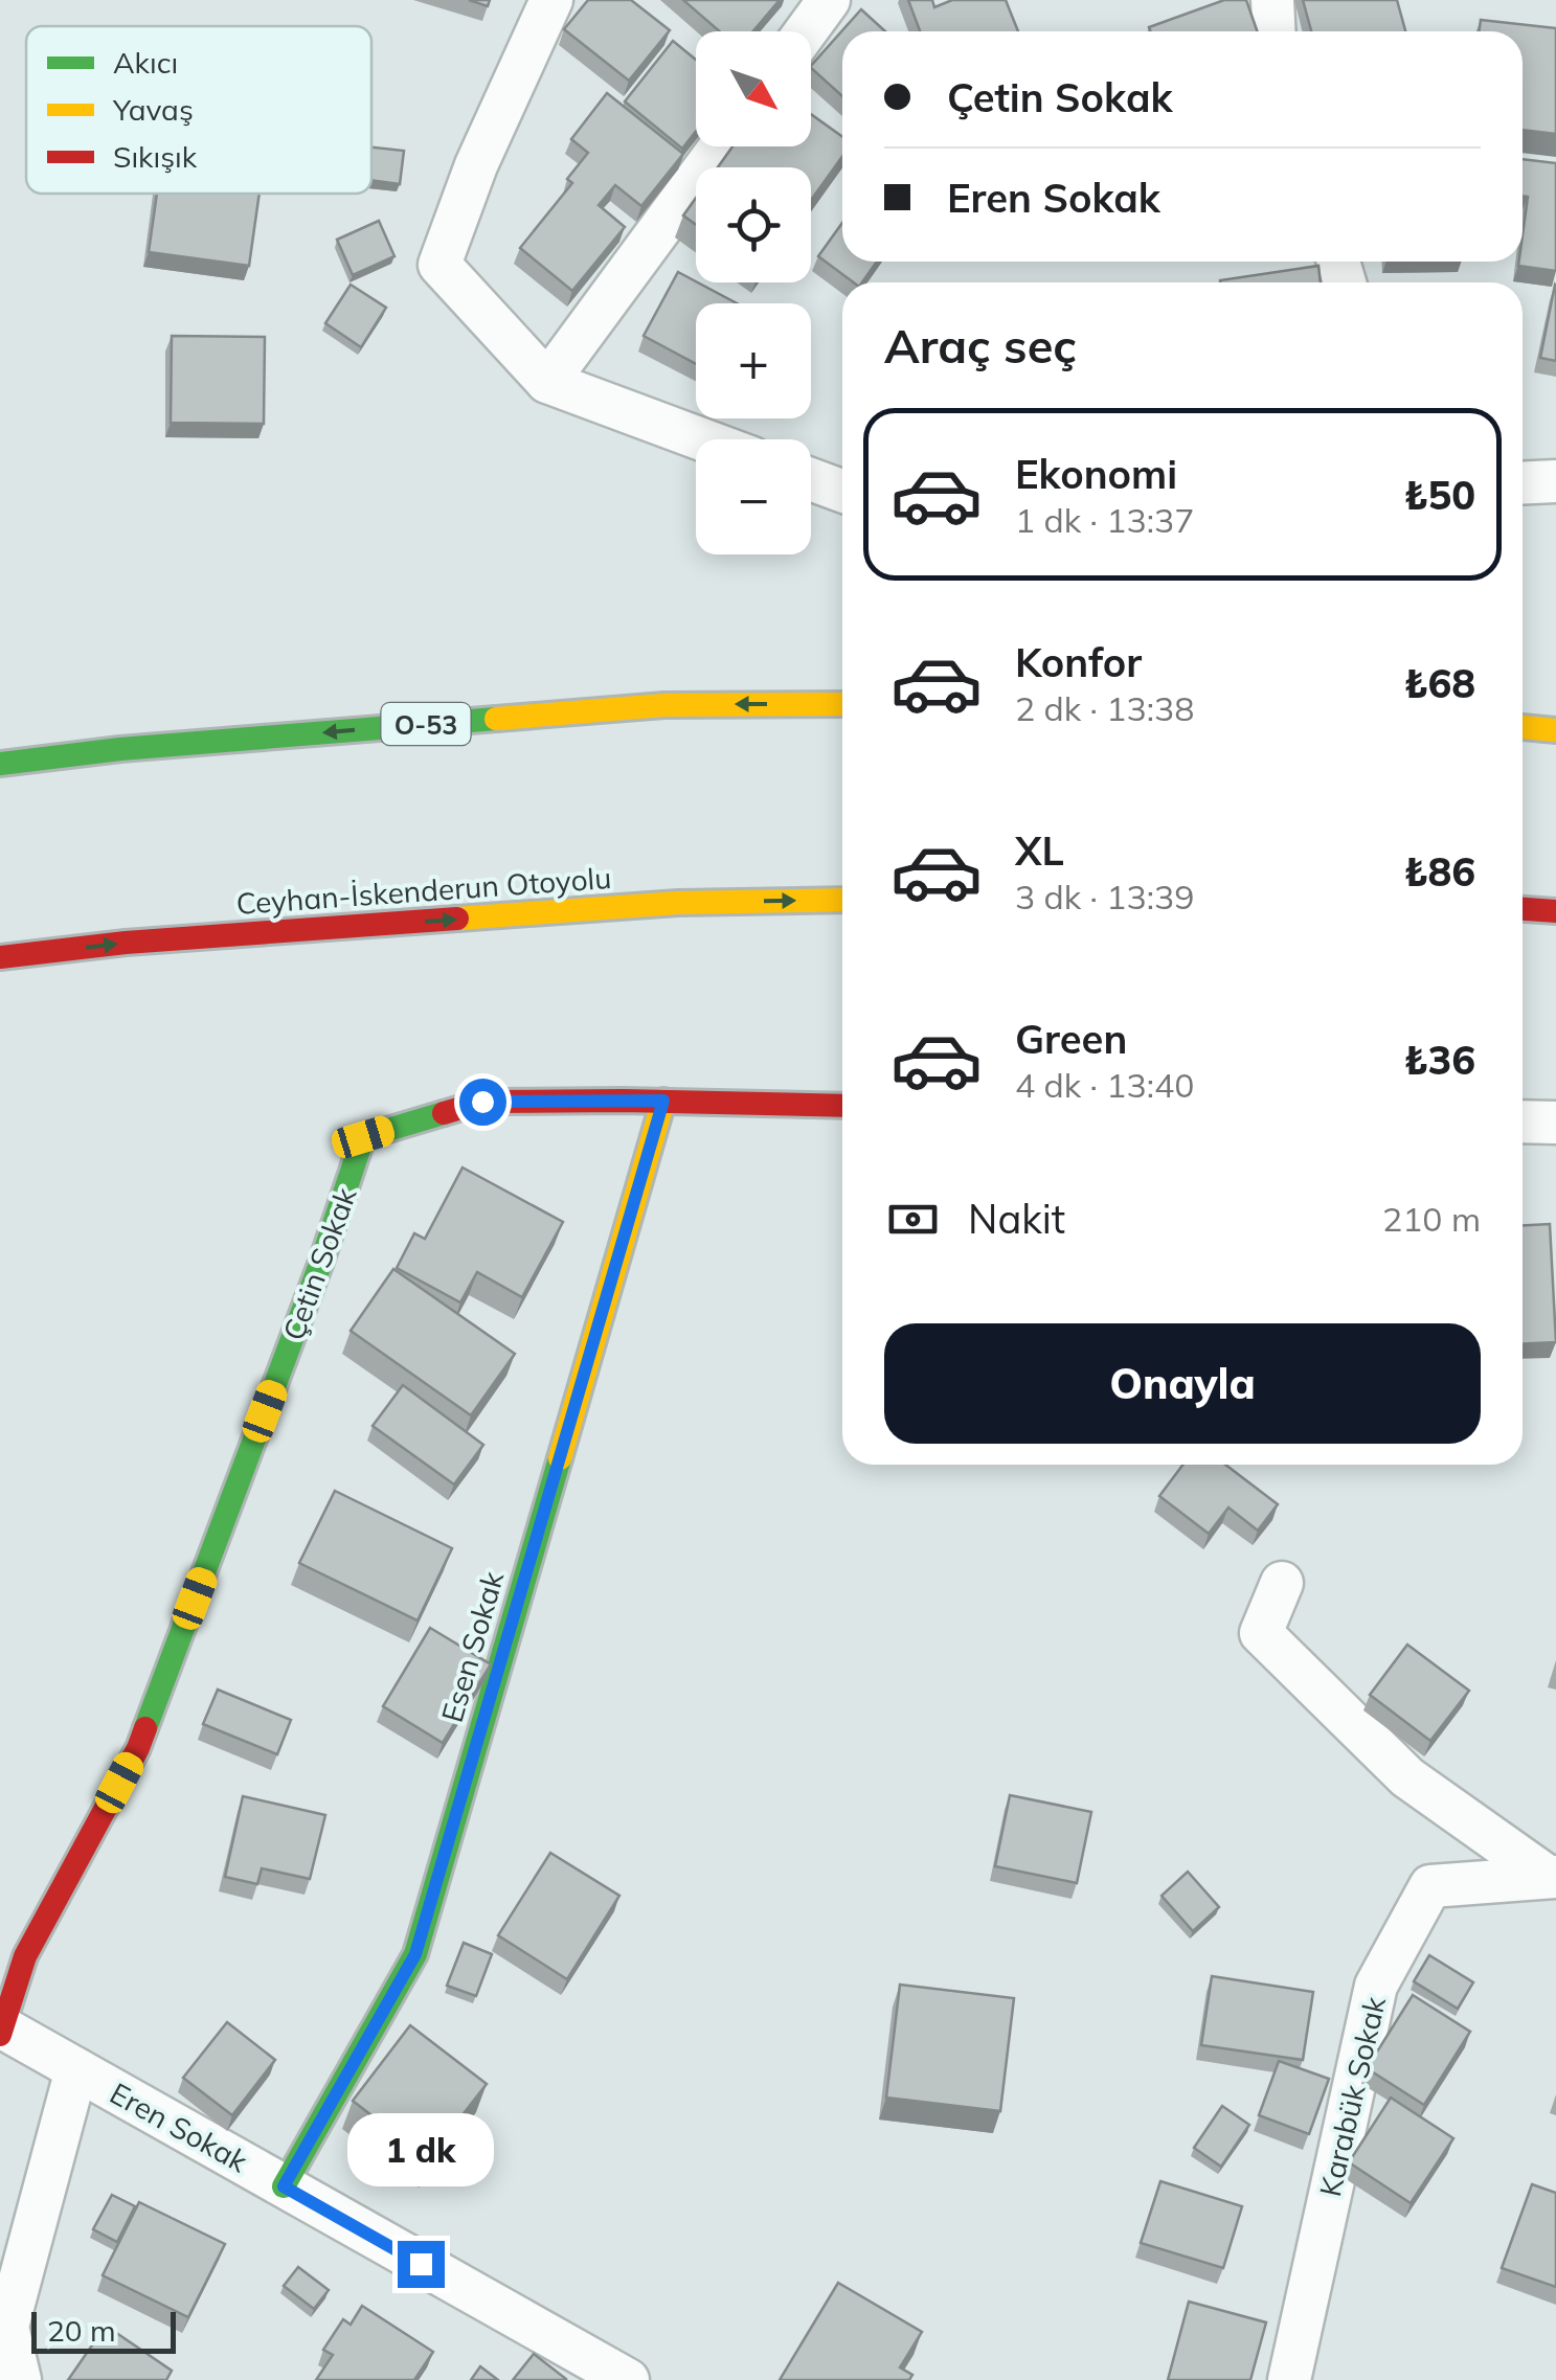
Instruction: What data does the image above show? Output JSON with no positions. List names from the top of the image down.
{
  "streets": {
    "main road": [
      "O-53",
      "Ceyhan-İskenderun Otoyolu",
      "Çetin Sokak",
      "Esen Sokak"
    ],
    "street": ["Karabük Sokak", "Eren Sokak"]
  },
  "crossings": [
    ["Çetin Sokak", "Esen Sokak"],
    ["Esen Sokak", "Eren Sokak"]
  ],
  "legend": ["Akıcı", "Yavaş", "Sıkışık"],
  "scale_bar": "20 m",
  "north": "bottom right",
  "page": {
    "map_buttons": ["+", "−"],
    "banner": ["Çetin Sokak", "Eren Sokak"],
    "heading": "Araç seç",
    "list": [
      {
        "name": "Ekonomi",
        "note": "1 dk · 13:37",
        "value": "₺50"
      },
      {
        "name": "Konfor",
        "note": "2 dk · 13:38",
        "value": "₺68"
      },
      {
        "name": "XL",
        "note": "3 dk · 13:39",
        "value": "₺86"
      },
      {
        "name": "Green",
        "note": "4 dk · 13:40",
        "value": "₺36"
      }
    ],
    "pay": ["Nakit", "210 m"],
    "buttons": "Onayla",
    "bubble": "1 dk",
    "scale": "20 m"
  }
}
